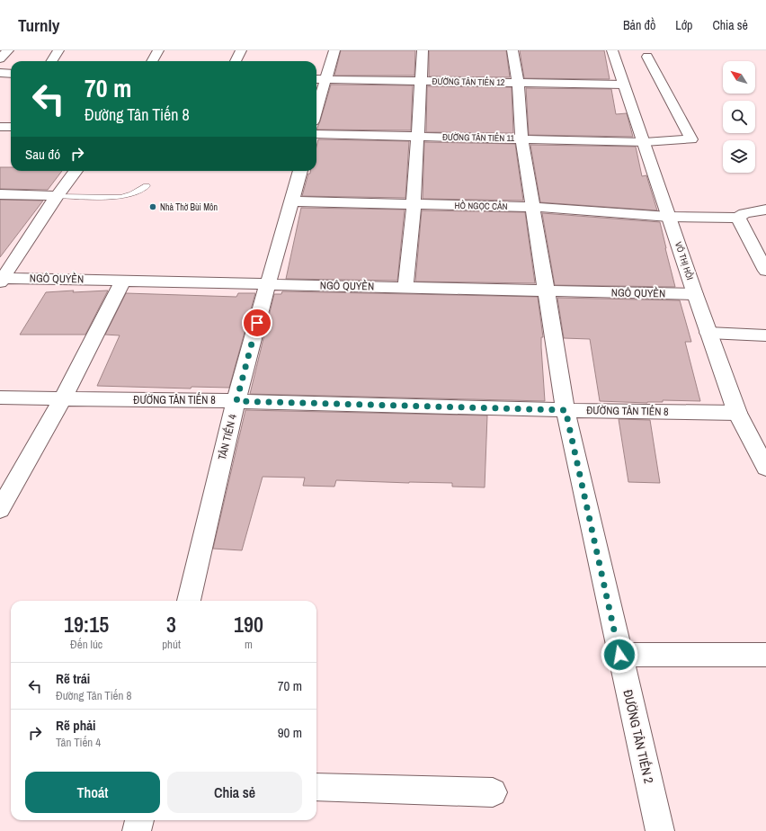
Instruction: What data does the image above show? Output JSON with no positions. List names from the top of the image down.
{
  "streets": {
    "street": [
      "ĐƯỜNG TÂN TIẾN 12",
      "ĐƯỜNG TÂN TIẾN 11",
      "HỒ NGỌC CẨN",
      "VÕ THỊ HỒI",
      "NGÔ QUYỀN",
      "ĐƯỜNG TÂN TIẾN 8",
      "TÂN TIẾN 4",
      "ĐƯỜNG TÂN TIẾN 2"
    ]
  },
  "crossings": [
    ["ĐƯỜNG TÂN TIẾN 12", "VÕ THỊ HỒI"],
    ["ĐƯỜNG TÂN TIẾN 12", "ĐƯỜNG TÂN TIẾN 2"],
    ["ĐƯỜNG TÂN TIẾN 11", "VÕ THỊ HỒI"],
    ["ĐƯỜNG TÂN TIẾN 11", "ĐƯỜNG TÂN TIẾN 2"],
    ["HỒ NGỌC CẨN", "VÕ THỊ HỒI"],
    ["HỒ NGỌC CẨN", "TÂN TIẾN 4"],
    ["HỒ NGỌC CẨN", "ĐƯỜNG TÂN TIẾN 2"],
    ["VÕ THỊ HỒI", "NGÔ QUYỀN"],
    ["VÕ THỊ HỒI", "ĐƯỜNG TÂN TIẾN 8"],
    ["NGÔ QUYỀN", "TÂN TIẾN 4"],
    ["NGÔ QUYỀN", "ĐƯỜNG TÂN TIẾN 2"],
    ["ĐƯỜNG TÂN TIẾN 8", "TÂN TIẾN 4"],
    ["ĐƯỜNG TÂN TIẾN 8", "ĐƯỜNG TÂN TIẾN 2"]
  ],
  "places": ["Nhà Thờ Bùi Môn"],
  "north": "top left",
  "page": {
    "header": "Turnly",
    "nav": ["Bản đồ", "Lớp", "Chia sẻ"],
    "turn": ["70 m", "Đường Tân Tiến 8"],
    "then": "Sau đó",
    "eta": [
      "19:15",
      "Đến lúc",
      "3",
      "phút",
      "190",
      "m"
    ],
    "list": [
      {
        "name": "Rẽ trái",
        "note": "Đường Tân Tiến 8",
        "value": "70 m"
      },
      {
        "name": "Rẽ phải",
        "note": "Tân Tiến 4",
        "value": "90 m"
      }
    ],
    "buttons": ["Thoát", "Chia sẻ"]
  }
}
